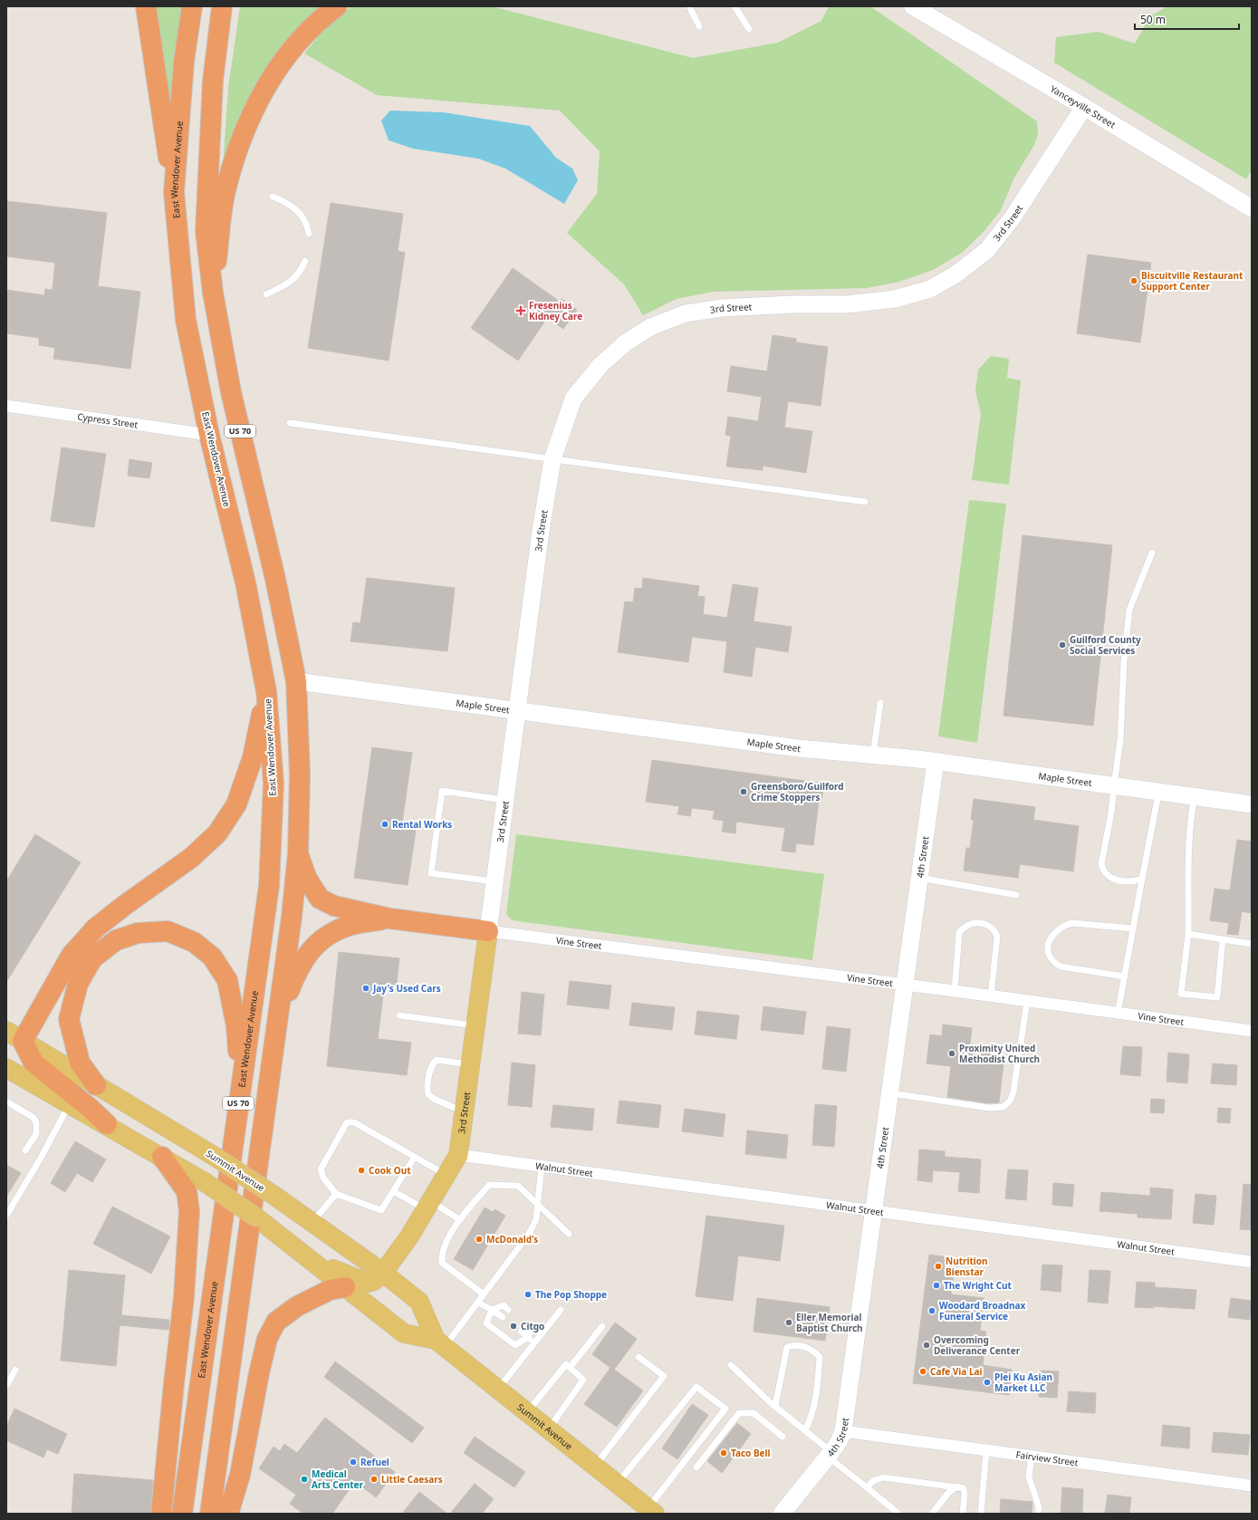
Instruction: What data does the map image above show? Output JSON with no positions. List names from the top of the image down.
{
  "streets": {
    "highway": ["East Wendover Avenue", "US 70"],
    "main road": ["3rd Street", "Summit Avenue"],
    "street": [
      "Yanceyville Street",
      "Cypress Street",
      "Maple Street",
      "4th Street",
      "Vine Street",
      "Walnut Street",
      "Fairview Street"
    ]
  },
  "crossings": [
    ["Yanceyville Street", "3rd Street"],
    ["East Wendover Avenue", "Cypress Street"],
    ["3rd Street", "Maple Street"],
    ["3rd Street", "Vine Street"],
    ["3rd Street", "Walnut Street"],
    ["3rd Street", "Summit Avenue"],
    ["US 70", "Maple Street"],
    ["Maple Street", "4th Street"],
    ["4th Street", "Vine Street"],
    ["4th Street", "Walnut Street"],
    ["4th Street", "Fairview Street"]
  ],
  "places": {
    "other": [
      "Biscuitville Restaurant Support Center",
      "Guilford County Social Services",
      "Greensboro/Guilford Crime Stoppers",
      "Rental Works",
      "Jay's Used Cars",
      "Proximity United Methodist Church",
      "Cook Out",
      "McDonald's",
      "Nutrition Bienstar",
      "The Wright Cut",
      "The Pop Shoppe",
      "Woodard Broadnax Funeral Service",
      "Eller Memorial Baptist Church",
      "Citgo",
      "Overcoming Deliverance Center",
      "Cafe Via Lai",
      "Plei Ku Asian Market LLC",
      "Taco Bell",
      "Refuel",
      "Medical Arts Center",
      "Little Caesars"
    ],
    "health": ["Fresenius Kidney Care"]
  },
  "scale_bar": "50 m"
}
